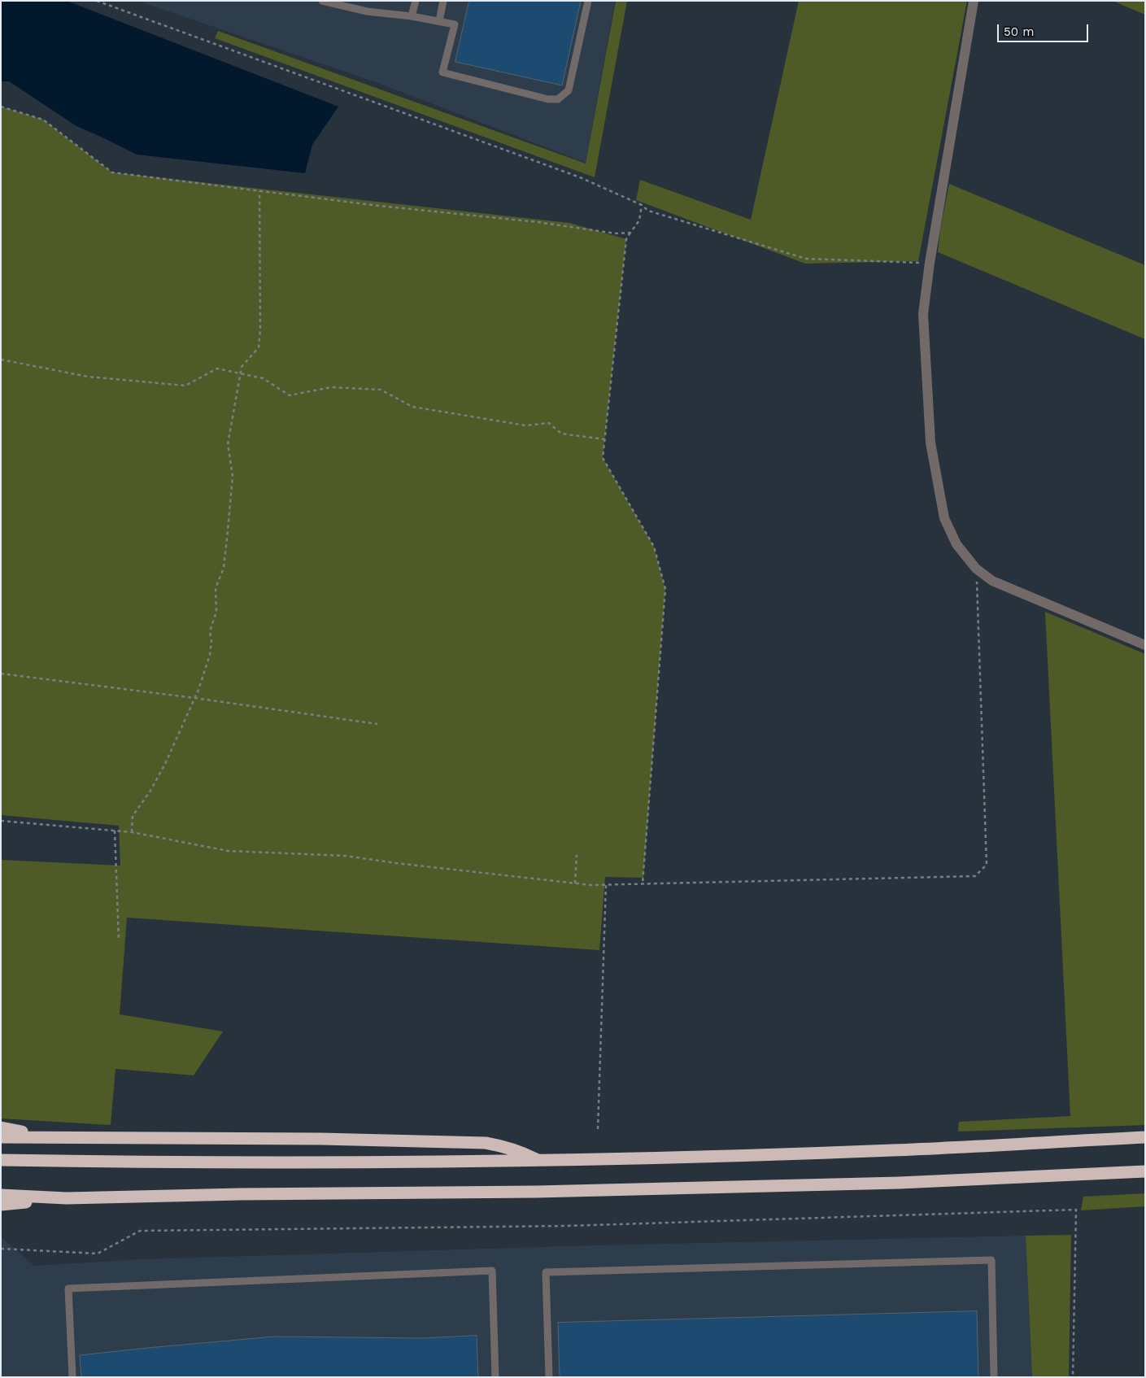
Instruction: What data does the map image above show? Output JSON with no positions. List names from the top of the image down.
{
  "scale_bar": "50 m"
}
